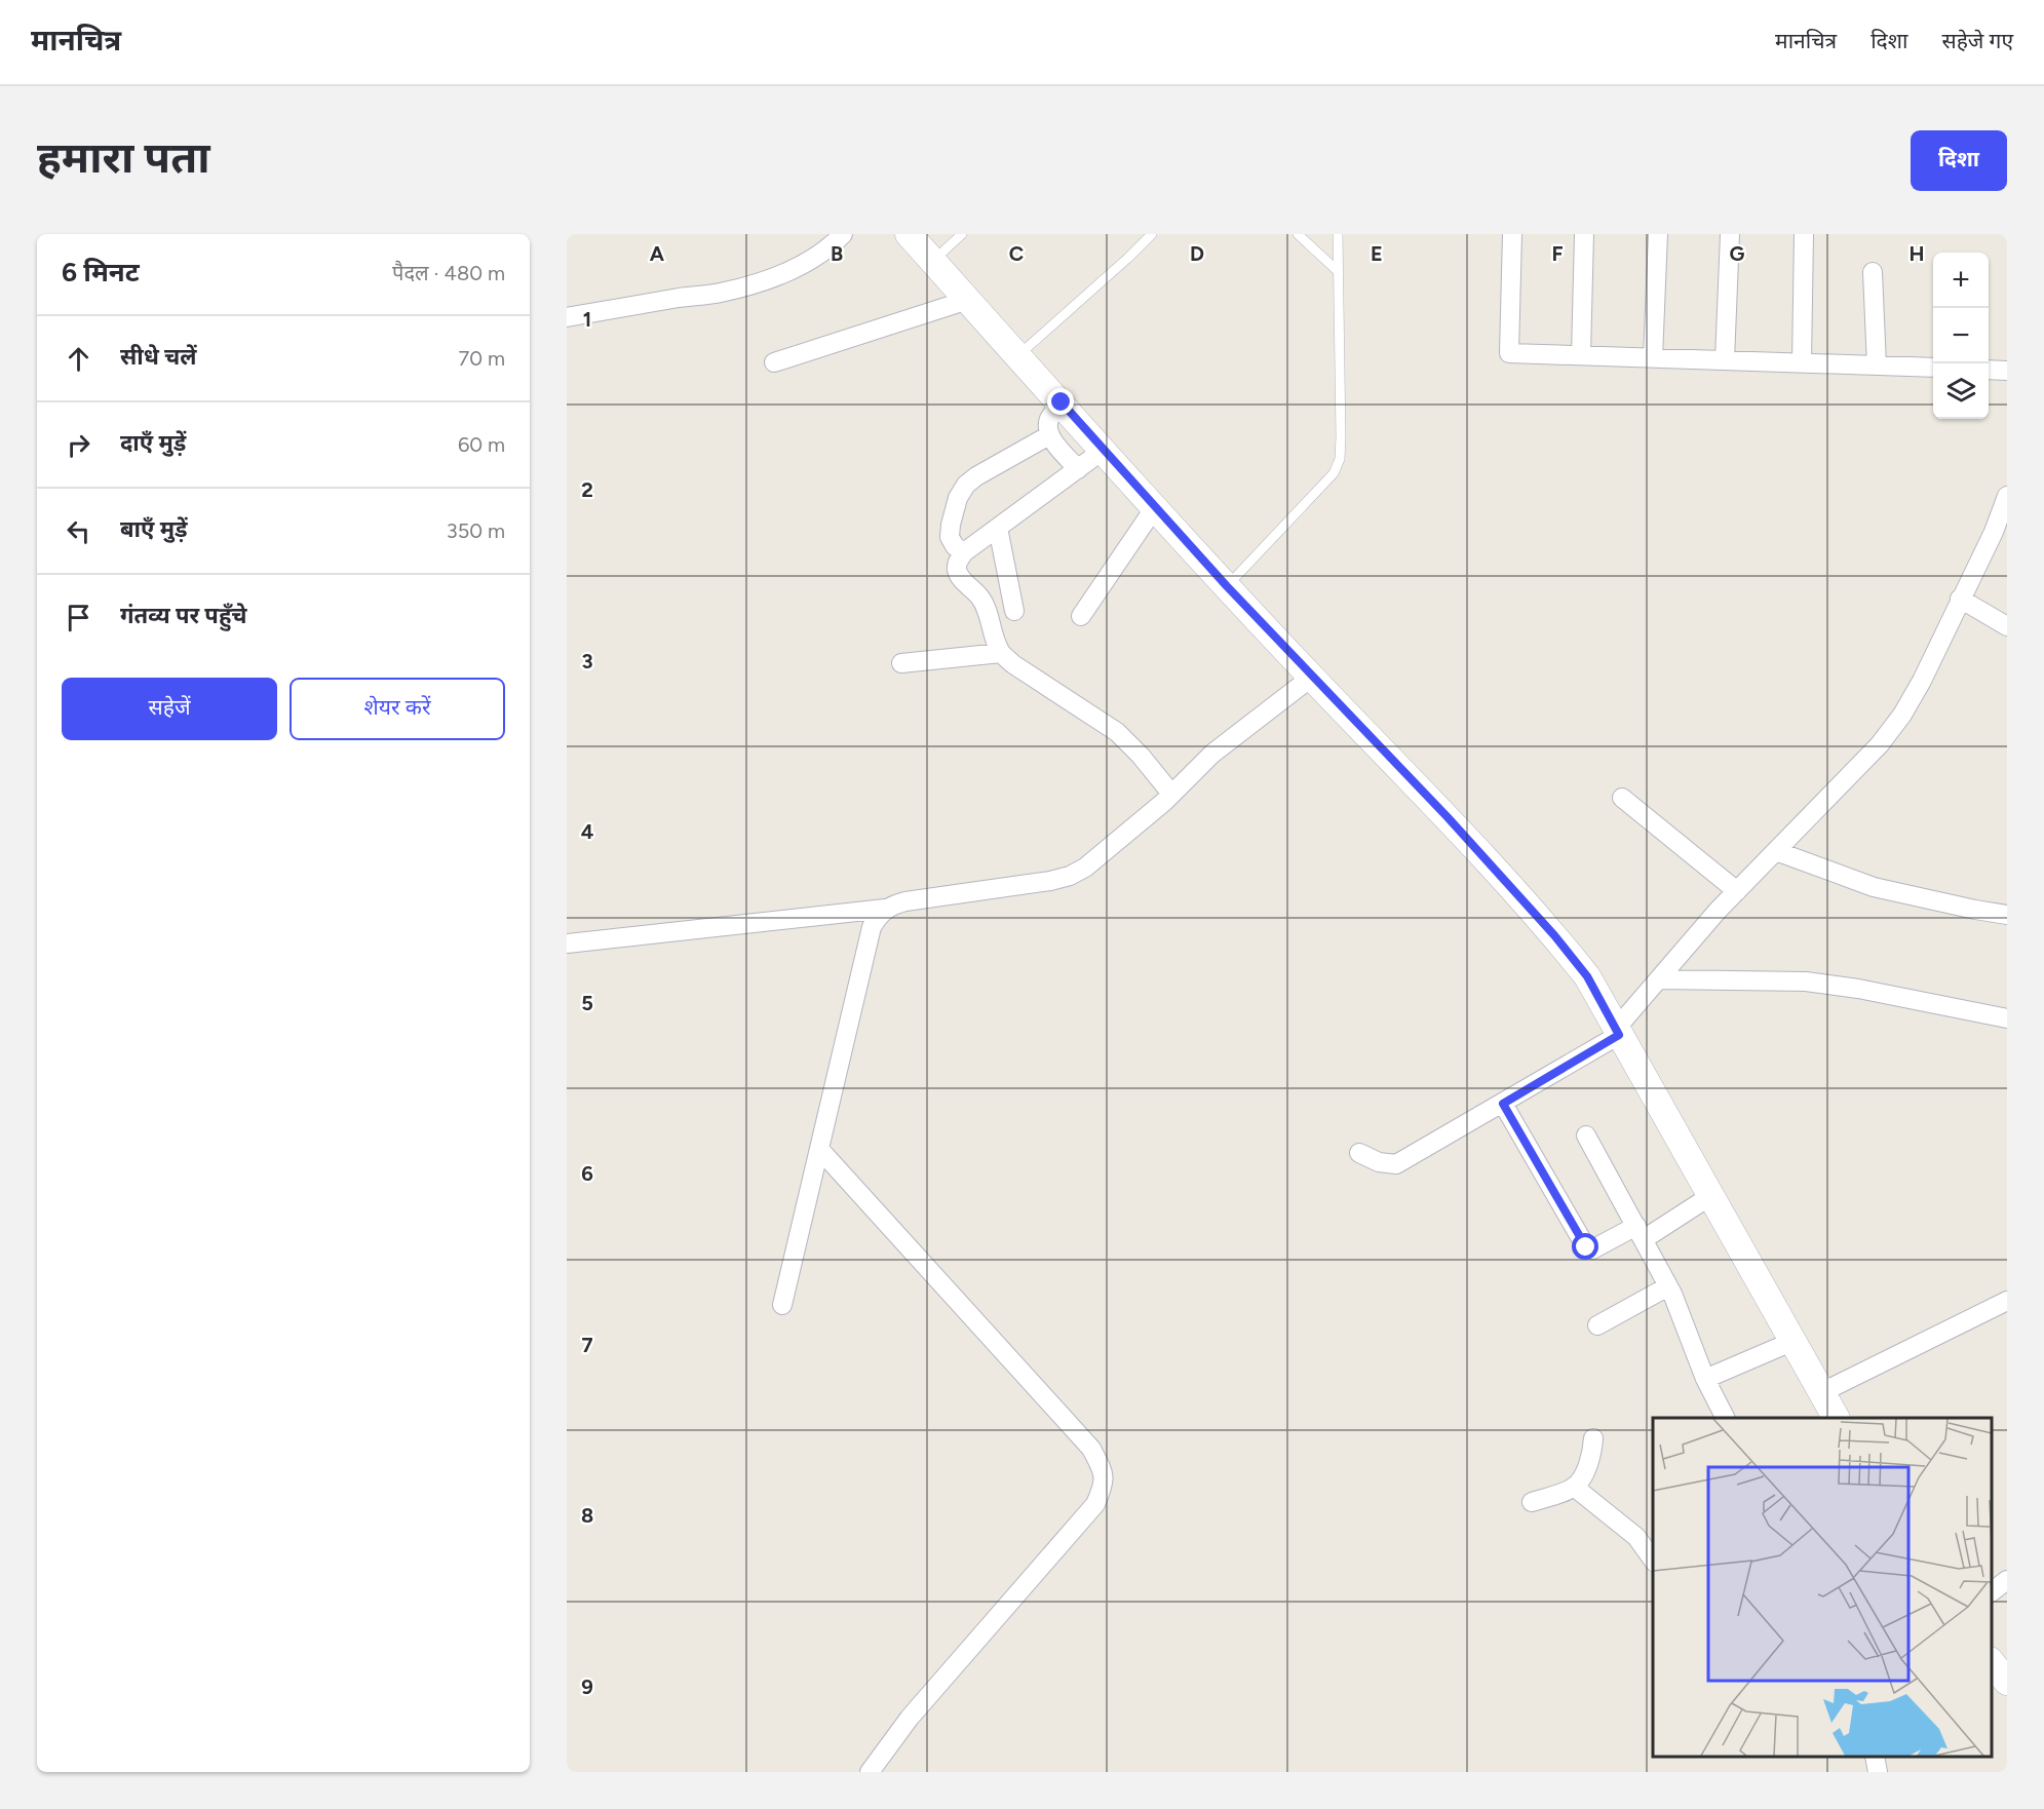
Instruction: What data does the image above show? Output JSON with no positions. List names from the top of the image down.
{
  "page": {
    "header": "मानचित्र",
    "nav": ["मानचित्र", "दिशा", "सहेजे गए"],
    "buttons": [
      "दिशा",
      ["सहेजें", "शेयर करें"]
    ],
    "title": "हमारा पता",
    "heading": ["6 मिनट", "पैदल · 480 m"],
    "map_buttons": ["+", "−"],
    "list": [
      ["सीधे चलें", "70 m"],
      ["दाएँ मुड़ें", "60 m"],
      ["बाएँ मुड़ें", "350 m"],
      "गंतव्य पर पहुँचे"
    ]
  },
  "grid": {
    "columns": [
      "A",
      "B",
      "C",
      "D",
      "E",
      "F",
      "G",
      "H"
    ],
    "rows": [
      "1",
      "2",
      "3",
      "4",
      "5",
      "6",
      "7",
      "8",
      "9"
    ]
  }
}
